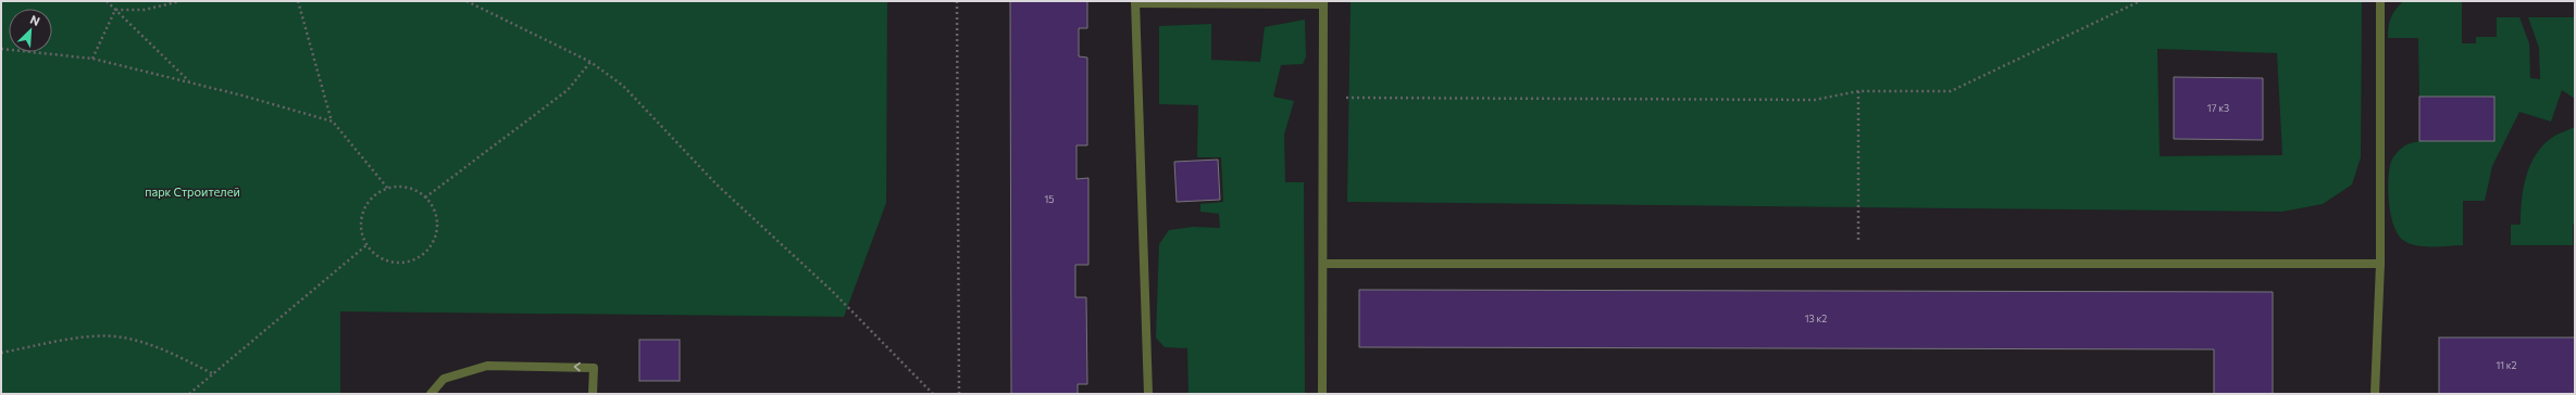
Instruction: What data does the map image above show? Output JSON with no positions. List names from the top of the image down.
{
  "parks": ["парк Строителей"],
  "house_numbers": [
    "17 к3",
    "15",
    "13 к2",
    "11 к2"
  ],
  "north": "top right"
}
